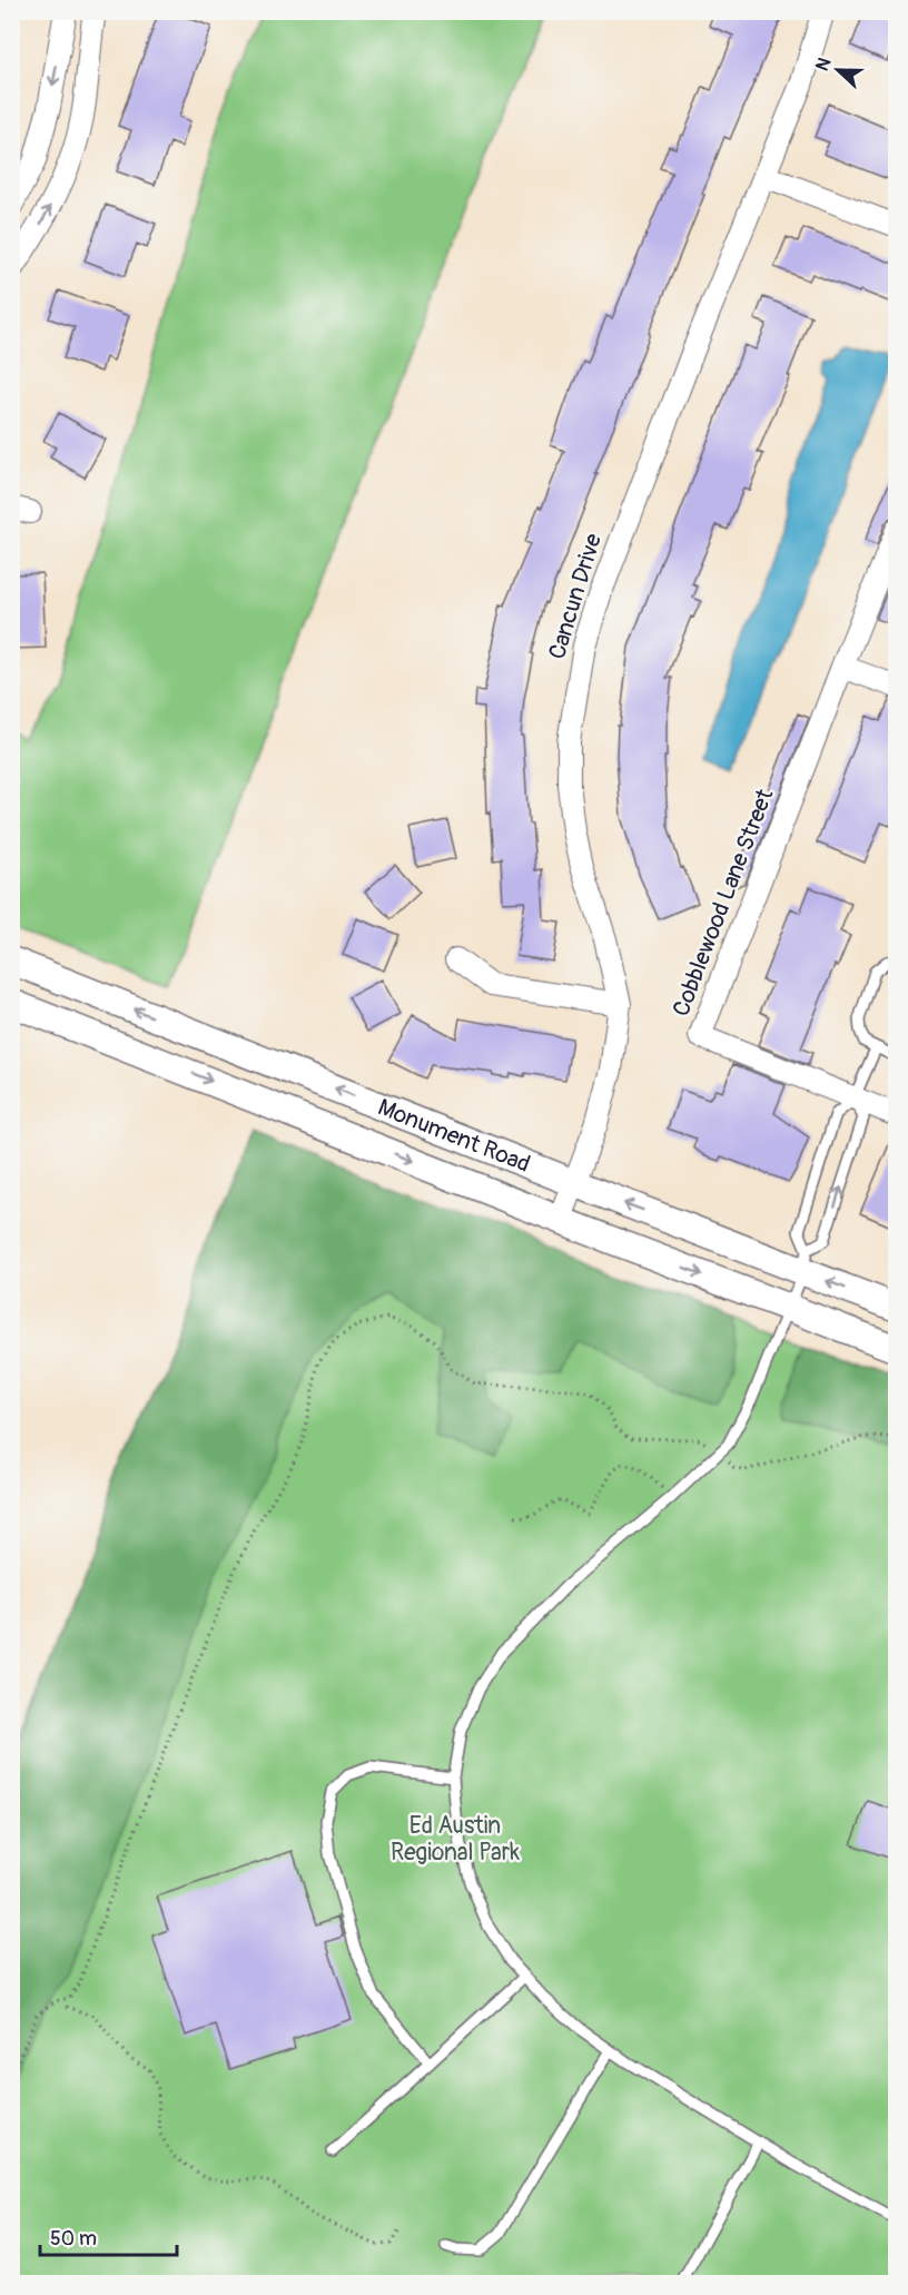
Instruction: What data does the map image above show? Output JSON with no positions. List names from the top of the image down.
{
  "streets": {
    "street": ["Cancun Drive", "Cobblewood Lane Street", "Monument Road"]
  },
  "crossings": [
    ["Cancun Drive", "Monument Road"]
  ],
  "parks": ["Ed Austin Regional Park"],
  "scale_bar": "50 m",
  "north": "left"
}
